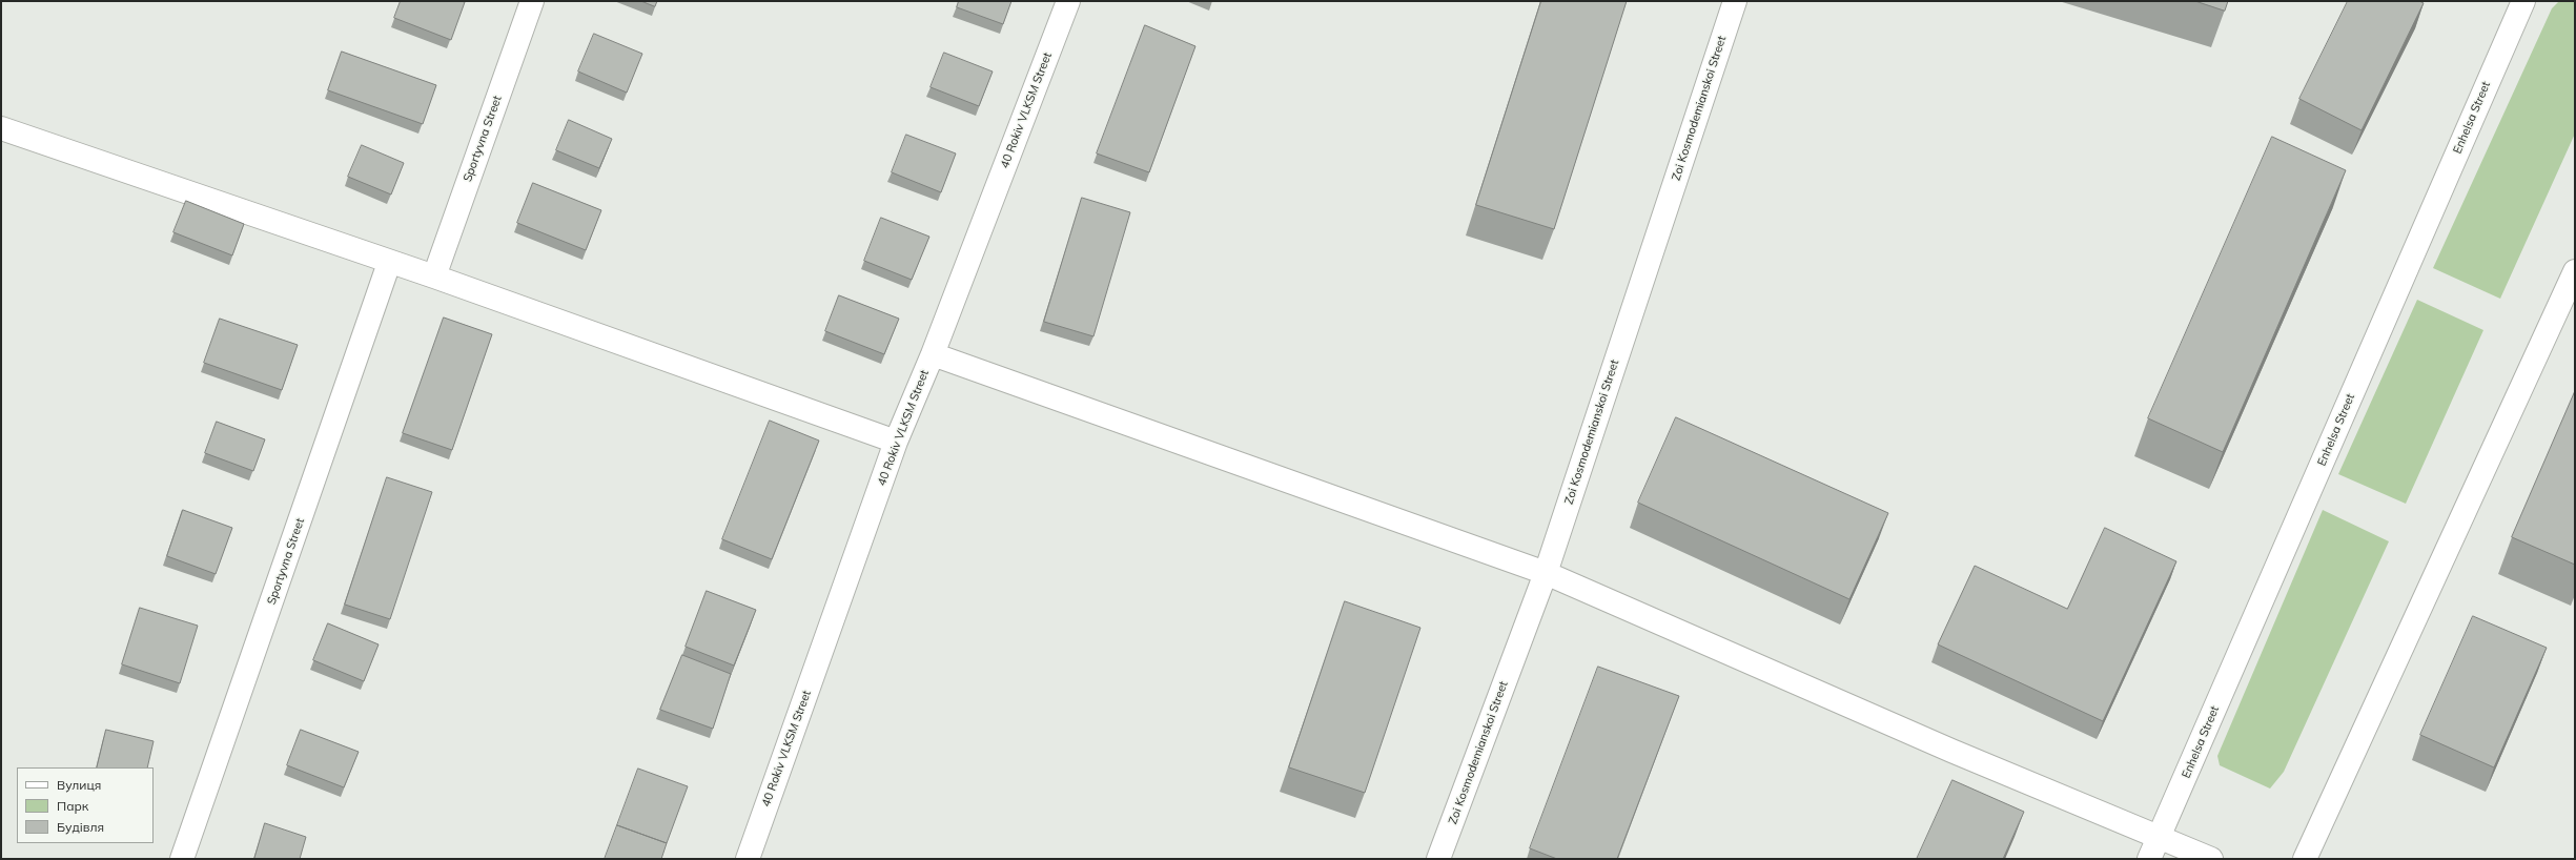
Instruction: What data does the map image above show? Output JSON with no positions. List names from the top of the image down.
{
  "streets": {
    "street": [
      "Zoi Kosmodemianskoi Street",
      "40 Rokiv VLKSM Street",
      "Enhelsa Street",
      "Sportyvna Street"
    ]
  },
  "legend": ["Вулиця", "Парк", "Будівля"]
}
